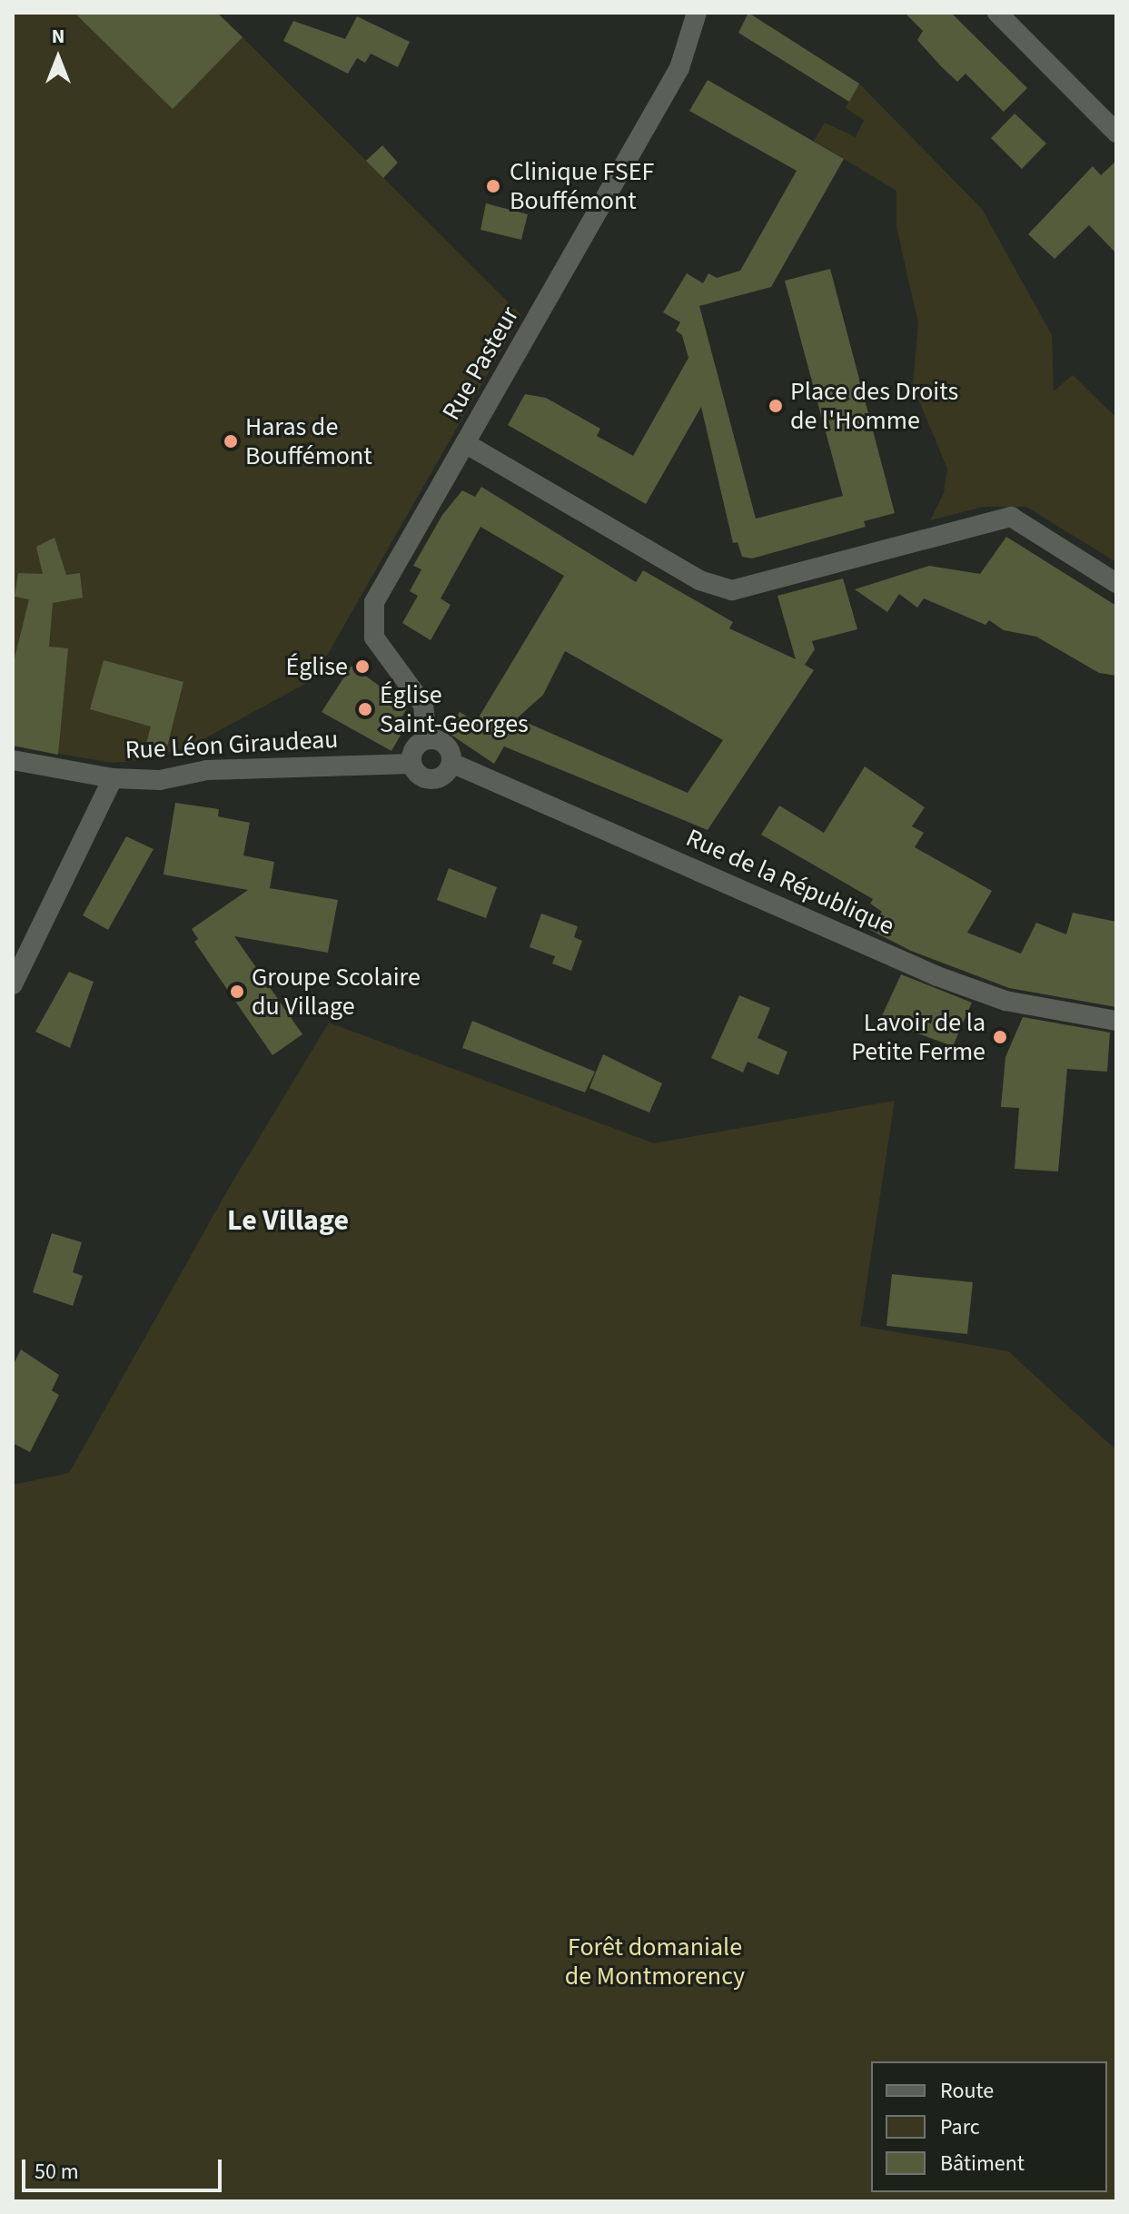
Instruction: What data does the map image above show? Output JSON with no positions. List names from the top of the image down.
{
  "streets": {
    "street": ["Rue Pasteur", "Rue Léon Giraudeau", "Rue de la République"]
  },
  "crossings": [
    ["Rue Pasteur", "Rue Léon Giraudeau"],
    ["Rue Pasteur", "Rue de la République"],
    ["Rue Léon Giraudeau", "Rue de la République"]
  ],
  "districts": ["Le Village"],
  "parks": ["Forêt domaniale de Montmorency"],
  "places": [
    "Clinique FSEF Bouffémont",
    "Place des Droits de l'Homme",
    "Haras de Bouffémont",
    "Église",
    "Église Saint-Georges",
    "Groupe Scolaire du Village",
    "Lavoir de la Petite Ferme"
  ],
  "legend": ["Route", "Parc", "Bâtiment"],
  "scale_bar": "50 m",
  "north": "top"
}
